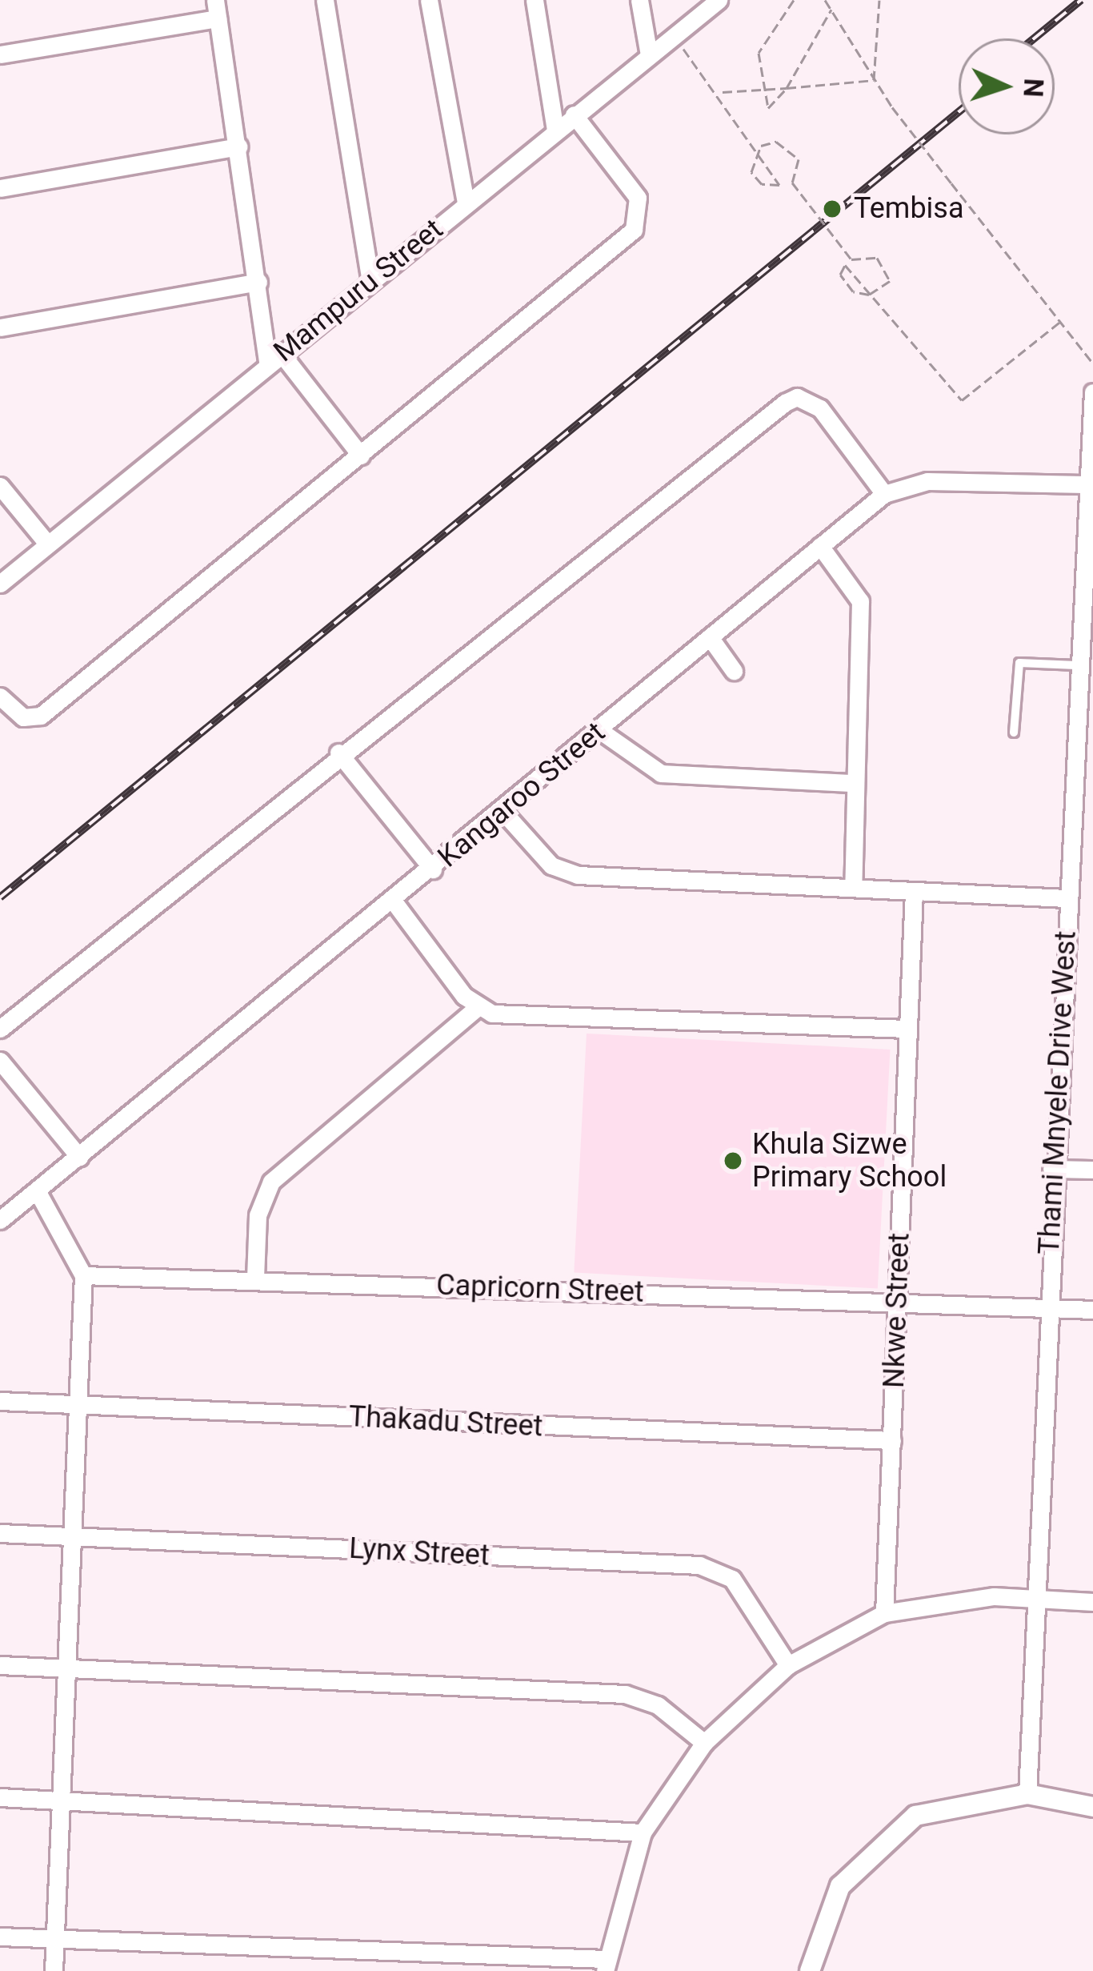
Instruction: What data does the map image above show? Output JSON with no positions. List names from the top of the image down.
{
  "streets": {
    "street": [
      "Mampuru Street",
      "Kangaroo Street",
      "Thami Mnyele Drive West",
      "Capricorn Street",
      "Nkwe Street",
      "Thakadu Street",
      "Lynx Street"
    ]
  },
  "crossings": [
    ["Kangaroo Street", "Thami Mnyele Drive West"],
    ["Thami Mnyele Drive West", "Capricorn Street"],
    ["Capricorn Street", "Nkwe Street"],
    ["Nkwe Street", "Thakadu Street"]
  ],
  "places": ["Tembisa", "Khula Sizwe Primary School"],
  "north": "right"
}
